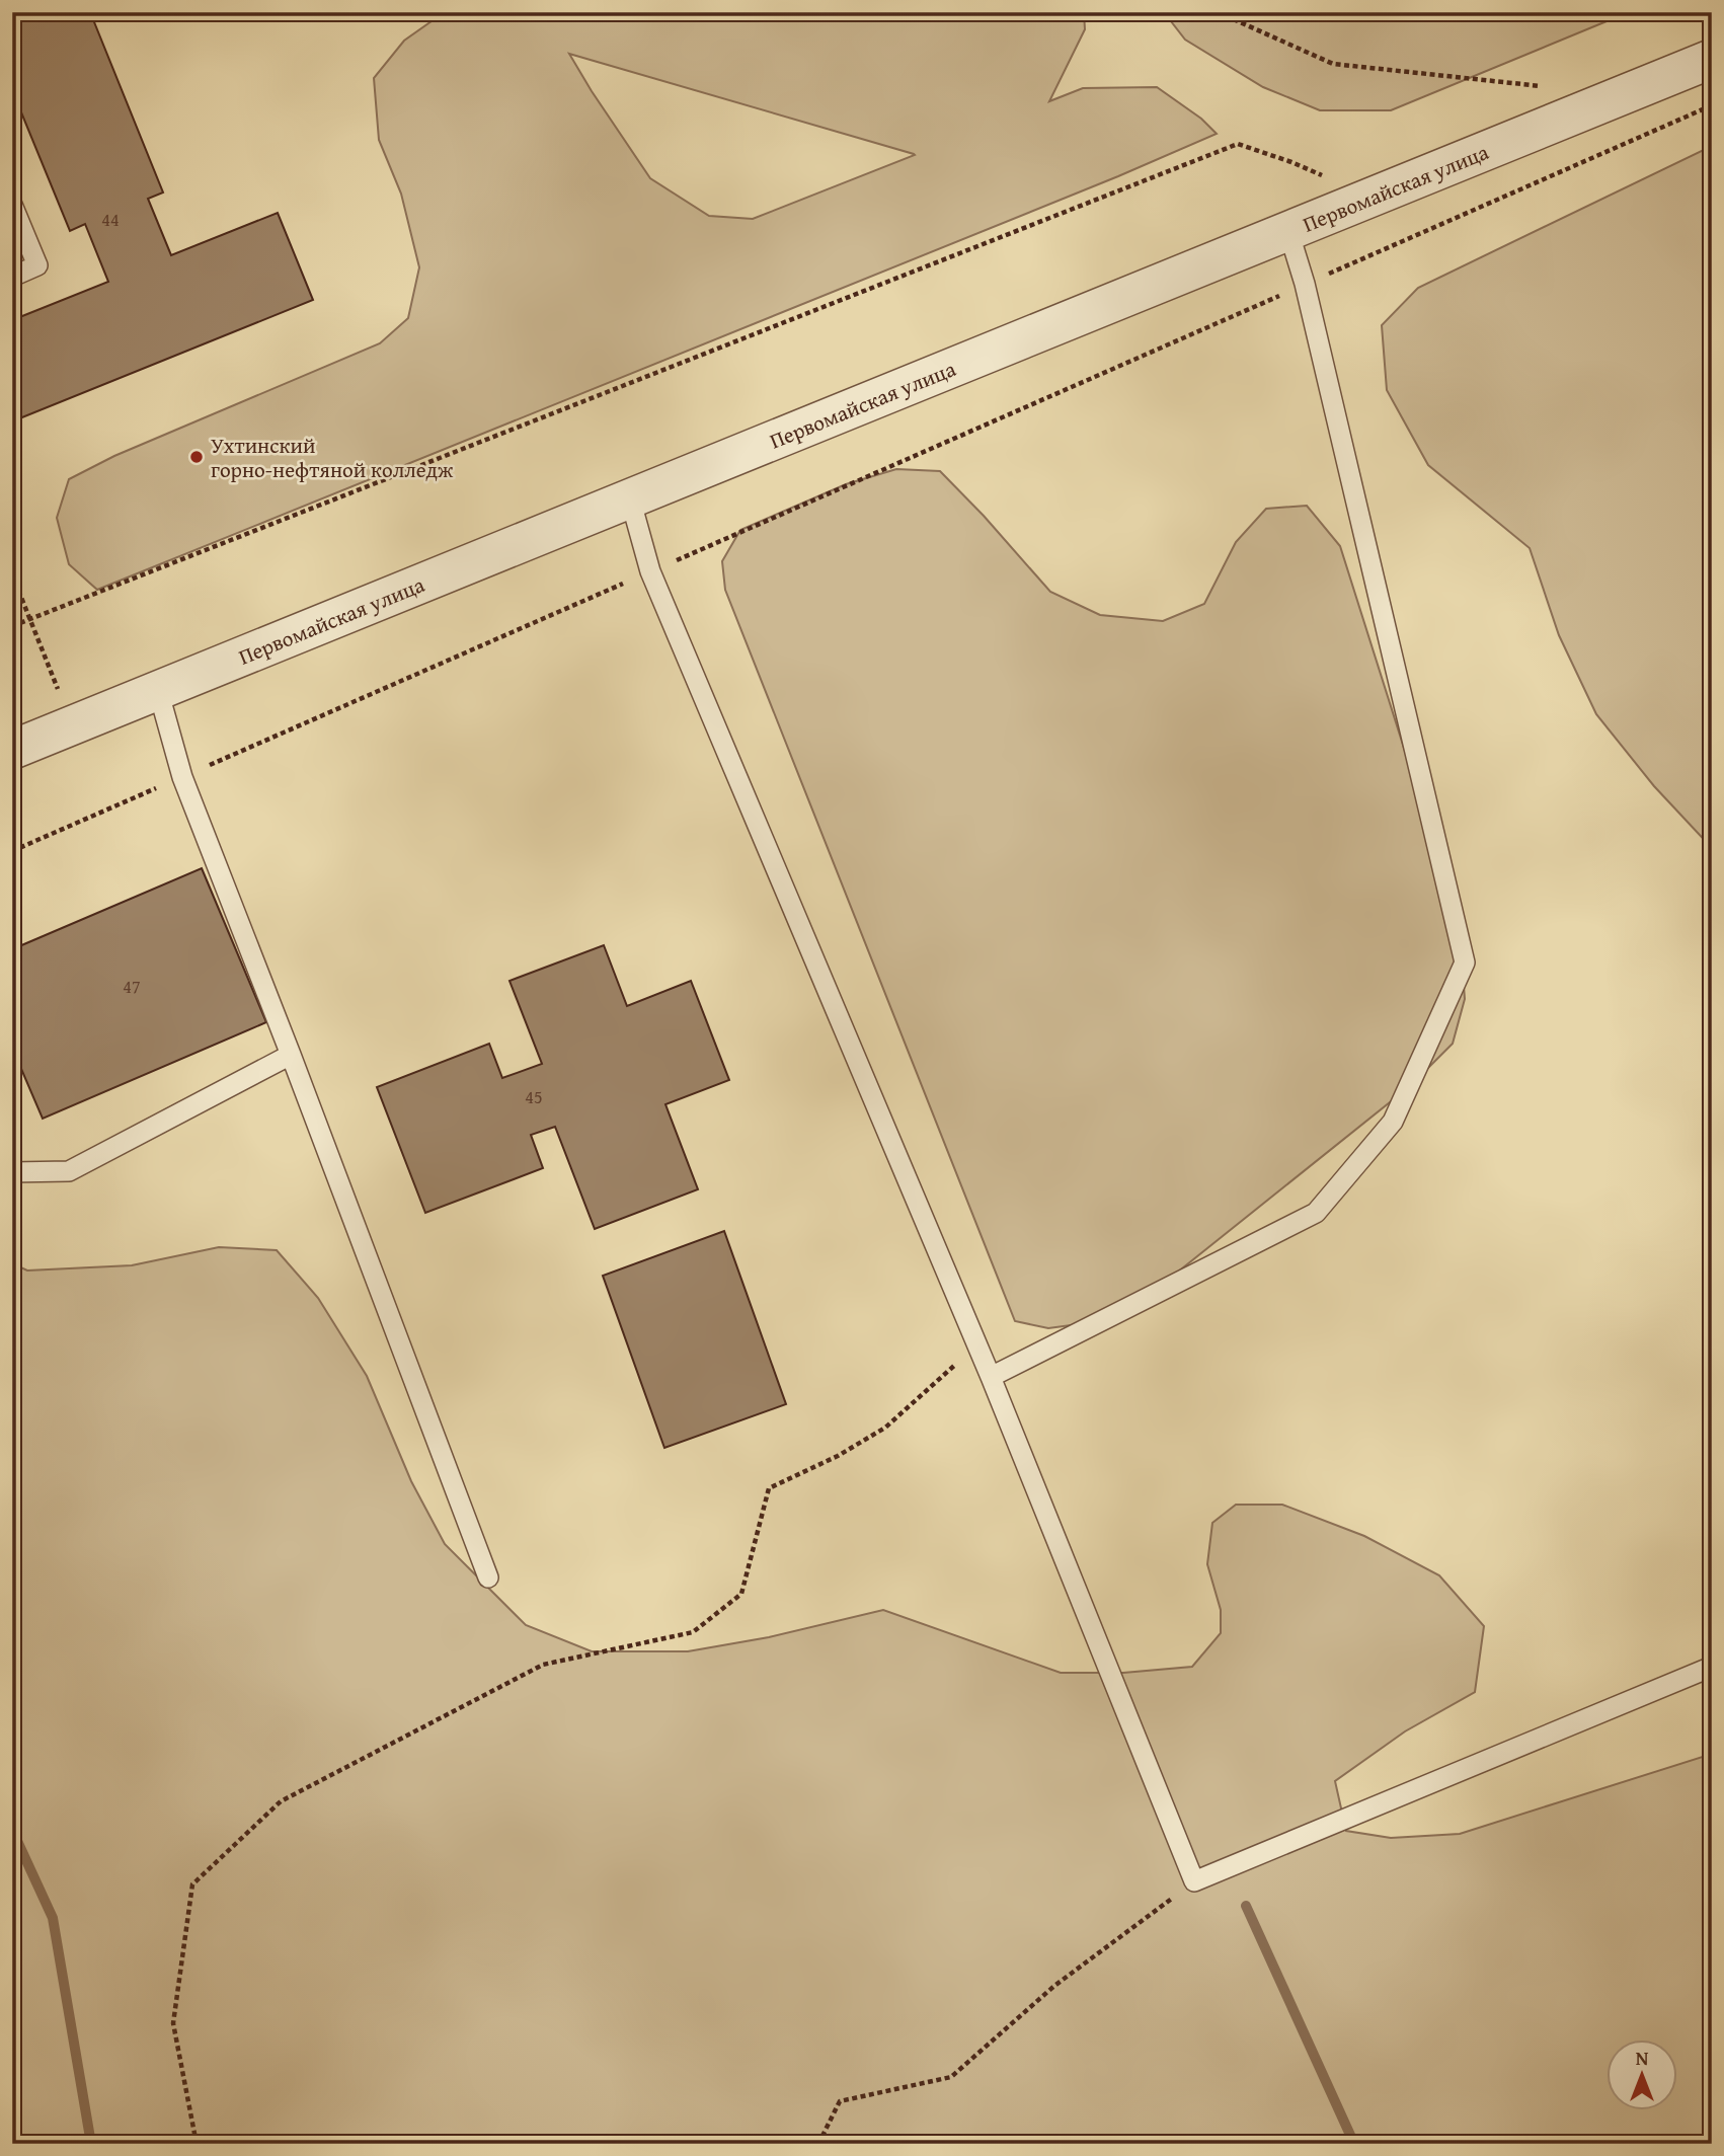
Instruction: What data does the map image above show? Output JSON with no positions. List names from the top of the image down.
{
  "streets": {
    "street": ["Первомайская улица"]
  },
  "places": ["Ухтинский горно-нефтяной колледж"],
  "house_numbers": ["44", "47", "45"],
  "north": "top"
}
